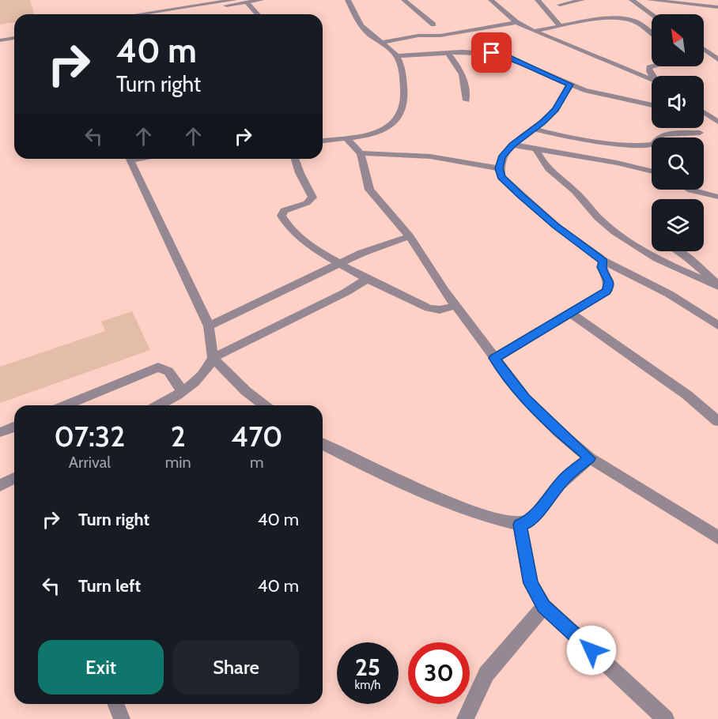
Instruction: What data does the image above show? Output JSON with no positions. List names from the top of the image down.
{
  "north": "top left",
  "page": {
    "turn": ["40 m", "Turn right"],
    "eta": [
      "07:32",
      "Arrival",
      "2",
      "min",
      "470",
      "m"
    ],
    "list": [
      {
        "name": "Turn right",
        "value": "40 m"
      },
      {
        "name": "Turn left",
        "value": "40 m"
      }
    ],
    "buttons": ["Exit", "Share"],
    "speed": "25 km/h",
    "limit": "30"
  }
}
